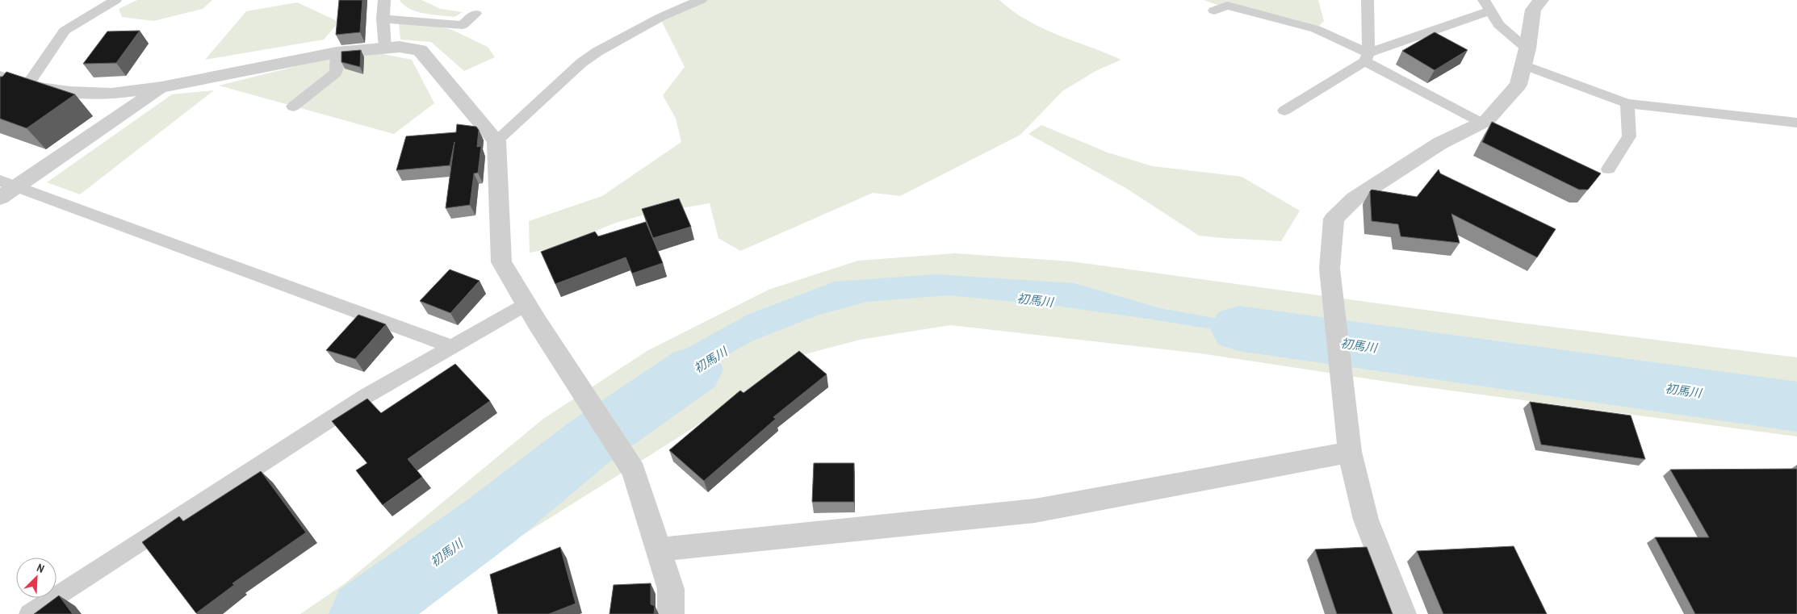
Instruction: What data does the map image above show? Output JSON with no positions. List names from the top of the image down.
{
  "water": ["初馬川"],
  "north": "top right"
}
